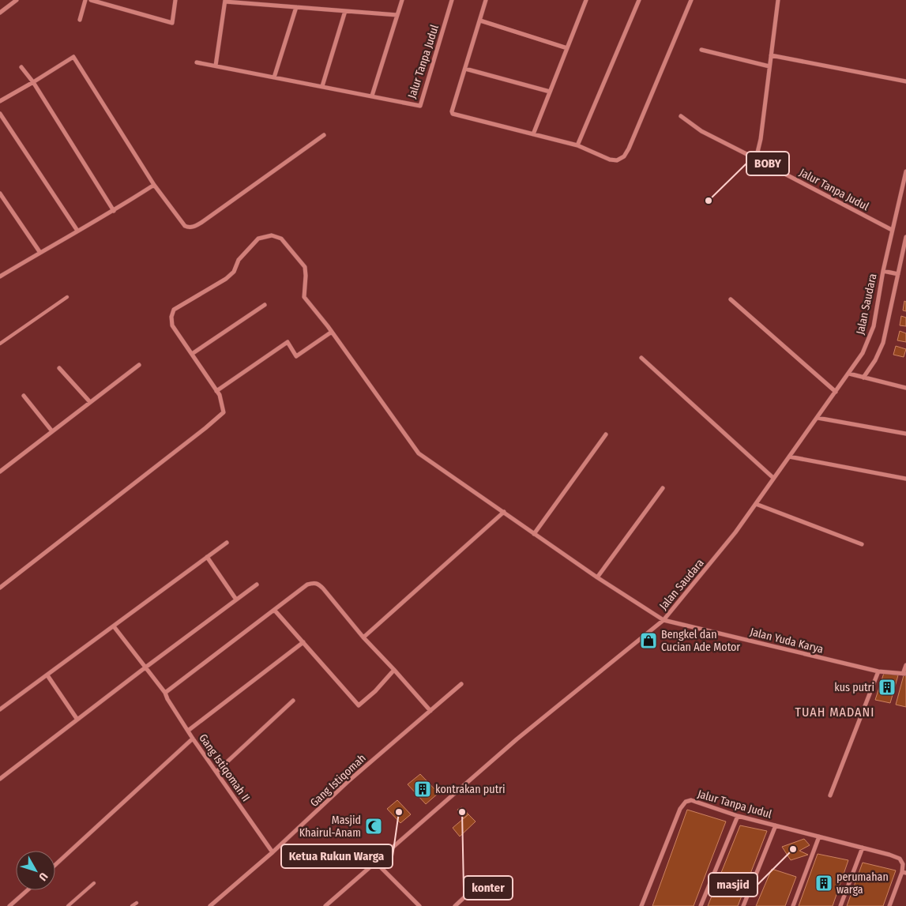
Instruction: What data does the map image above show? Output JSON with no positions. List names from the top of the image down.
{
  "streets": {
    "street": [
      "Jalur Tanpa Judul",
      "Jalan Saudara",
      "Jalan Yuda Karya",
      "Gang Istiqomah II",
      "Gang Istiqomah"
    ]
  },
  "crossings": [
    ["Jalur Tanpa Judul", "Jalan Saudara"],
    ["Jalan Saudara", "Jalan Yuda Karya"],
    ["Gang Istiqomah II", "Gang Istiqomah"]
  ],
  "districts": ["TUAH MADANI"],
  "places": {
    "other": [
      "BOBY",
      "Ketua Rukun Warga",
      "konter",
      "masjid"
    ],
    "shop": ["Bengkel dan Cucian Ade Motor"],
    "building": ["kus putri", "kontrakan putri", "perumahan warga"],
    "mosque": ["Masjid Khairul-Anam"]
  },
  "north": "bottom right"
}
